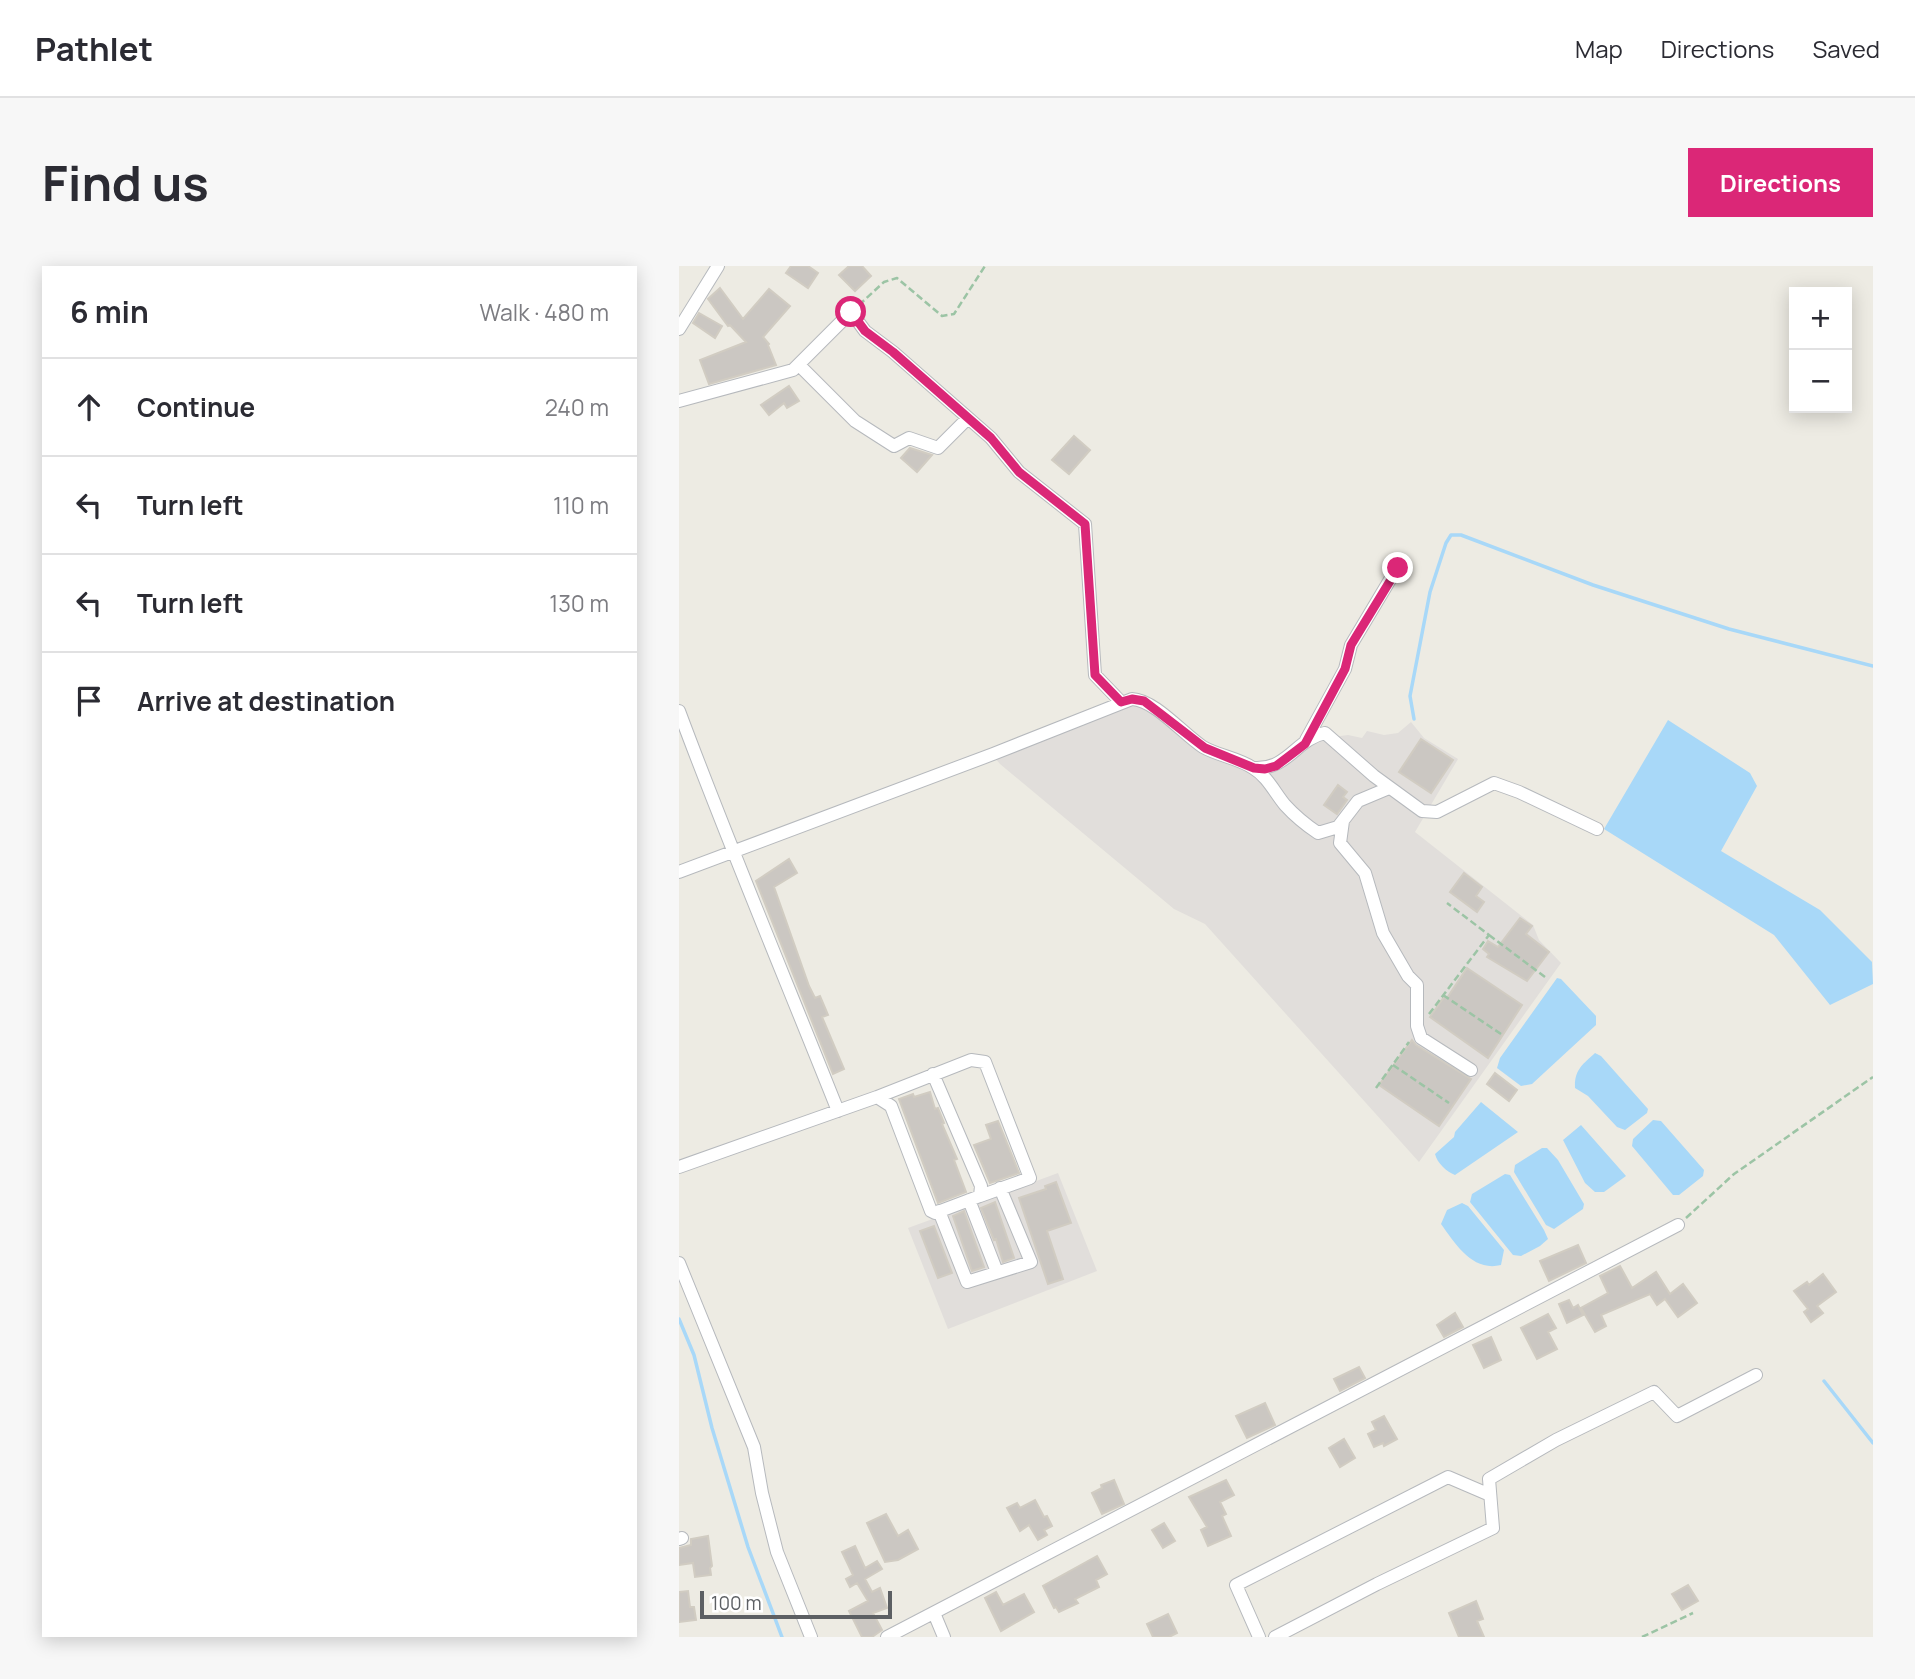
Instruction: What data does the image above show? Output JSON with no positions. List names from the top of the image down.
{
  "scale_bar": "100 m",
  "page": {
    "header": "Pathlet",
    "nav": ["Map", "Directions", "Saved"],
    "buttons": "Directions",
    "title": "Find us",
    "heading": ["6 min", "Walk · 480 m"],
    "map_buttons": ["+", "−"],
    "list": [
      ["Continue", "240 m"],
      ["Turn left", "110 m"],
      ["Turn left", "130 m"],
      "Arrive at destination"
    ],
    "scale": "100 m"
  }
}
